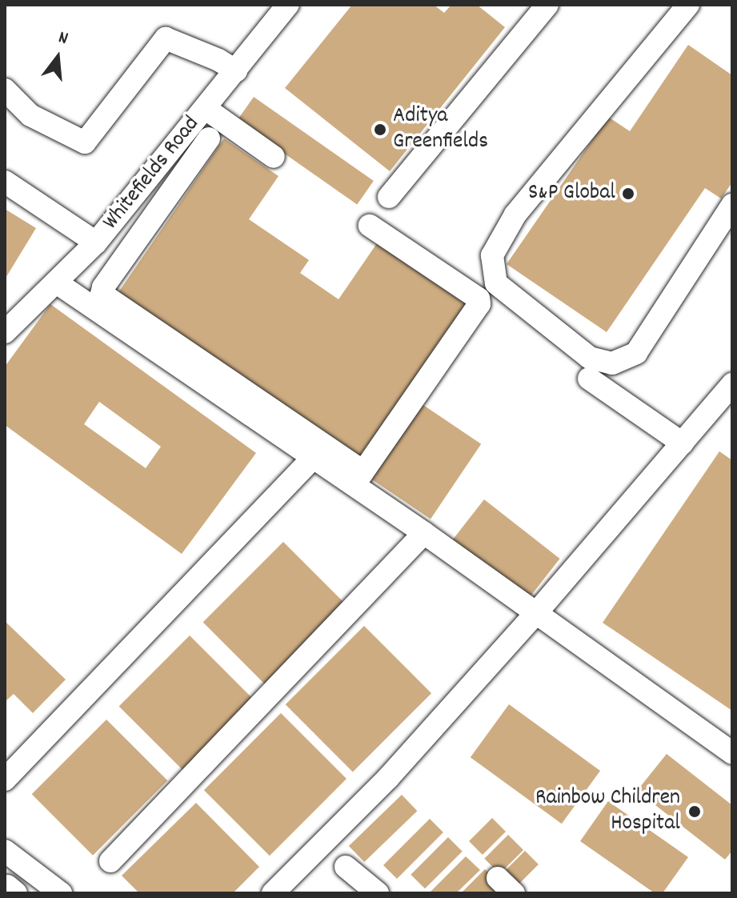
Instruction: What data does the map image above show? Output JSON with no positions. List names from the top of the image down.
{
  "streets": {
    "street": ["Whitefields Road"]
  },
  "places": ["Aditya Greenfields", "S&P Global", "Rainbow Children Hospital"],
  "north": "top"
}
